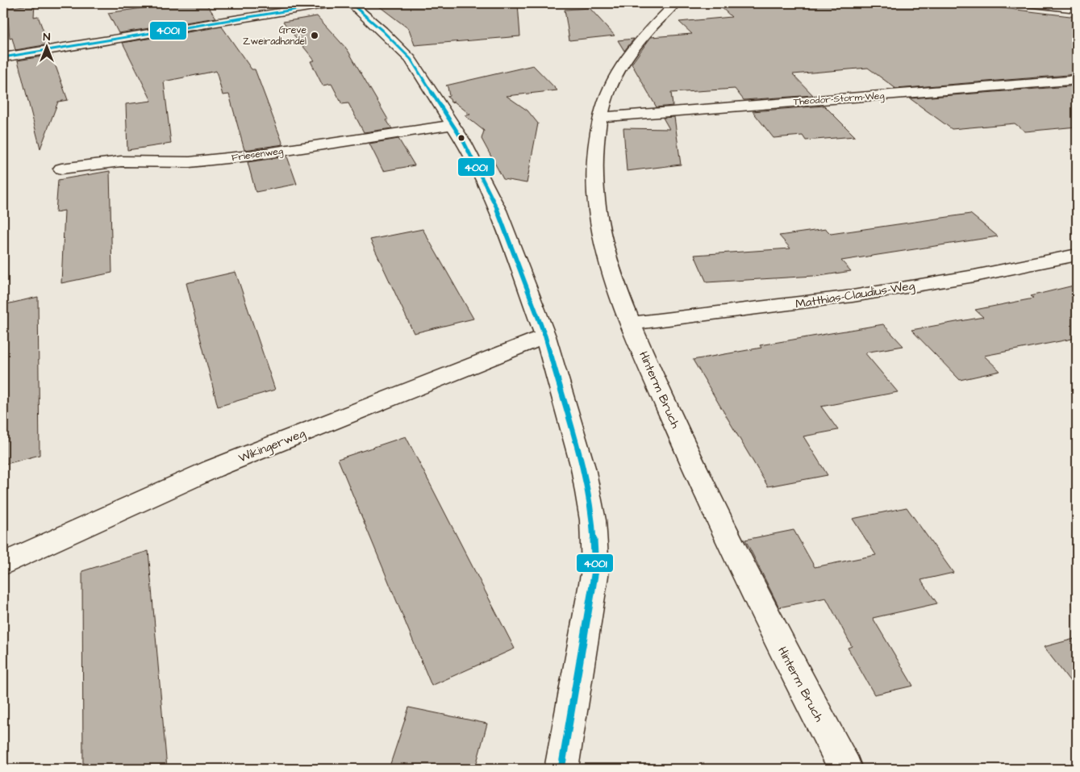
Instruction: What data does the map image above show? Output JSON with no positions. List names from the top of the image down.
{
  "streets": {
    "street": [
      "Theodor-Storm-Weg",
      "Friesenweg",
      "Matthias-Claudius-Weg",
      "Hinterm Bruch",
      "Wikingerweg"
    ]
  },
  "crossings": [
    ["Theodor-Storm-Weg", "Hinterm Bruch"],
    ["Matthias-Claudius-Weg", "Hinterm Bruch"]
  ],
  "places": ["Greve Zweiradhandel"],
  "lines": ["transit line 4001"],
  "north": "top"
}
